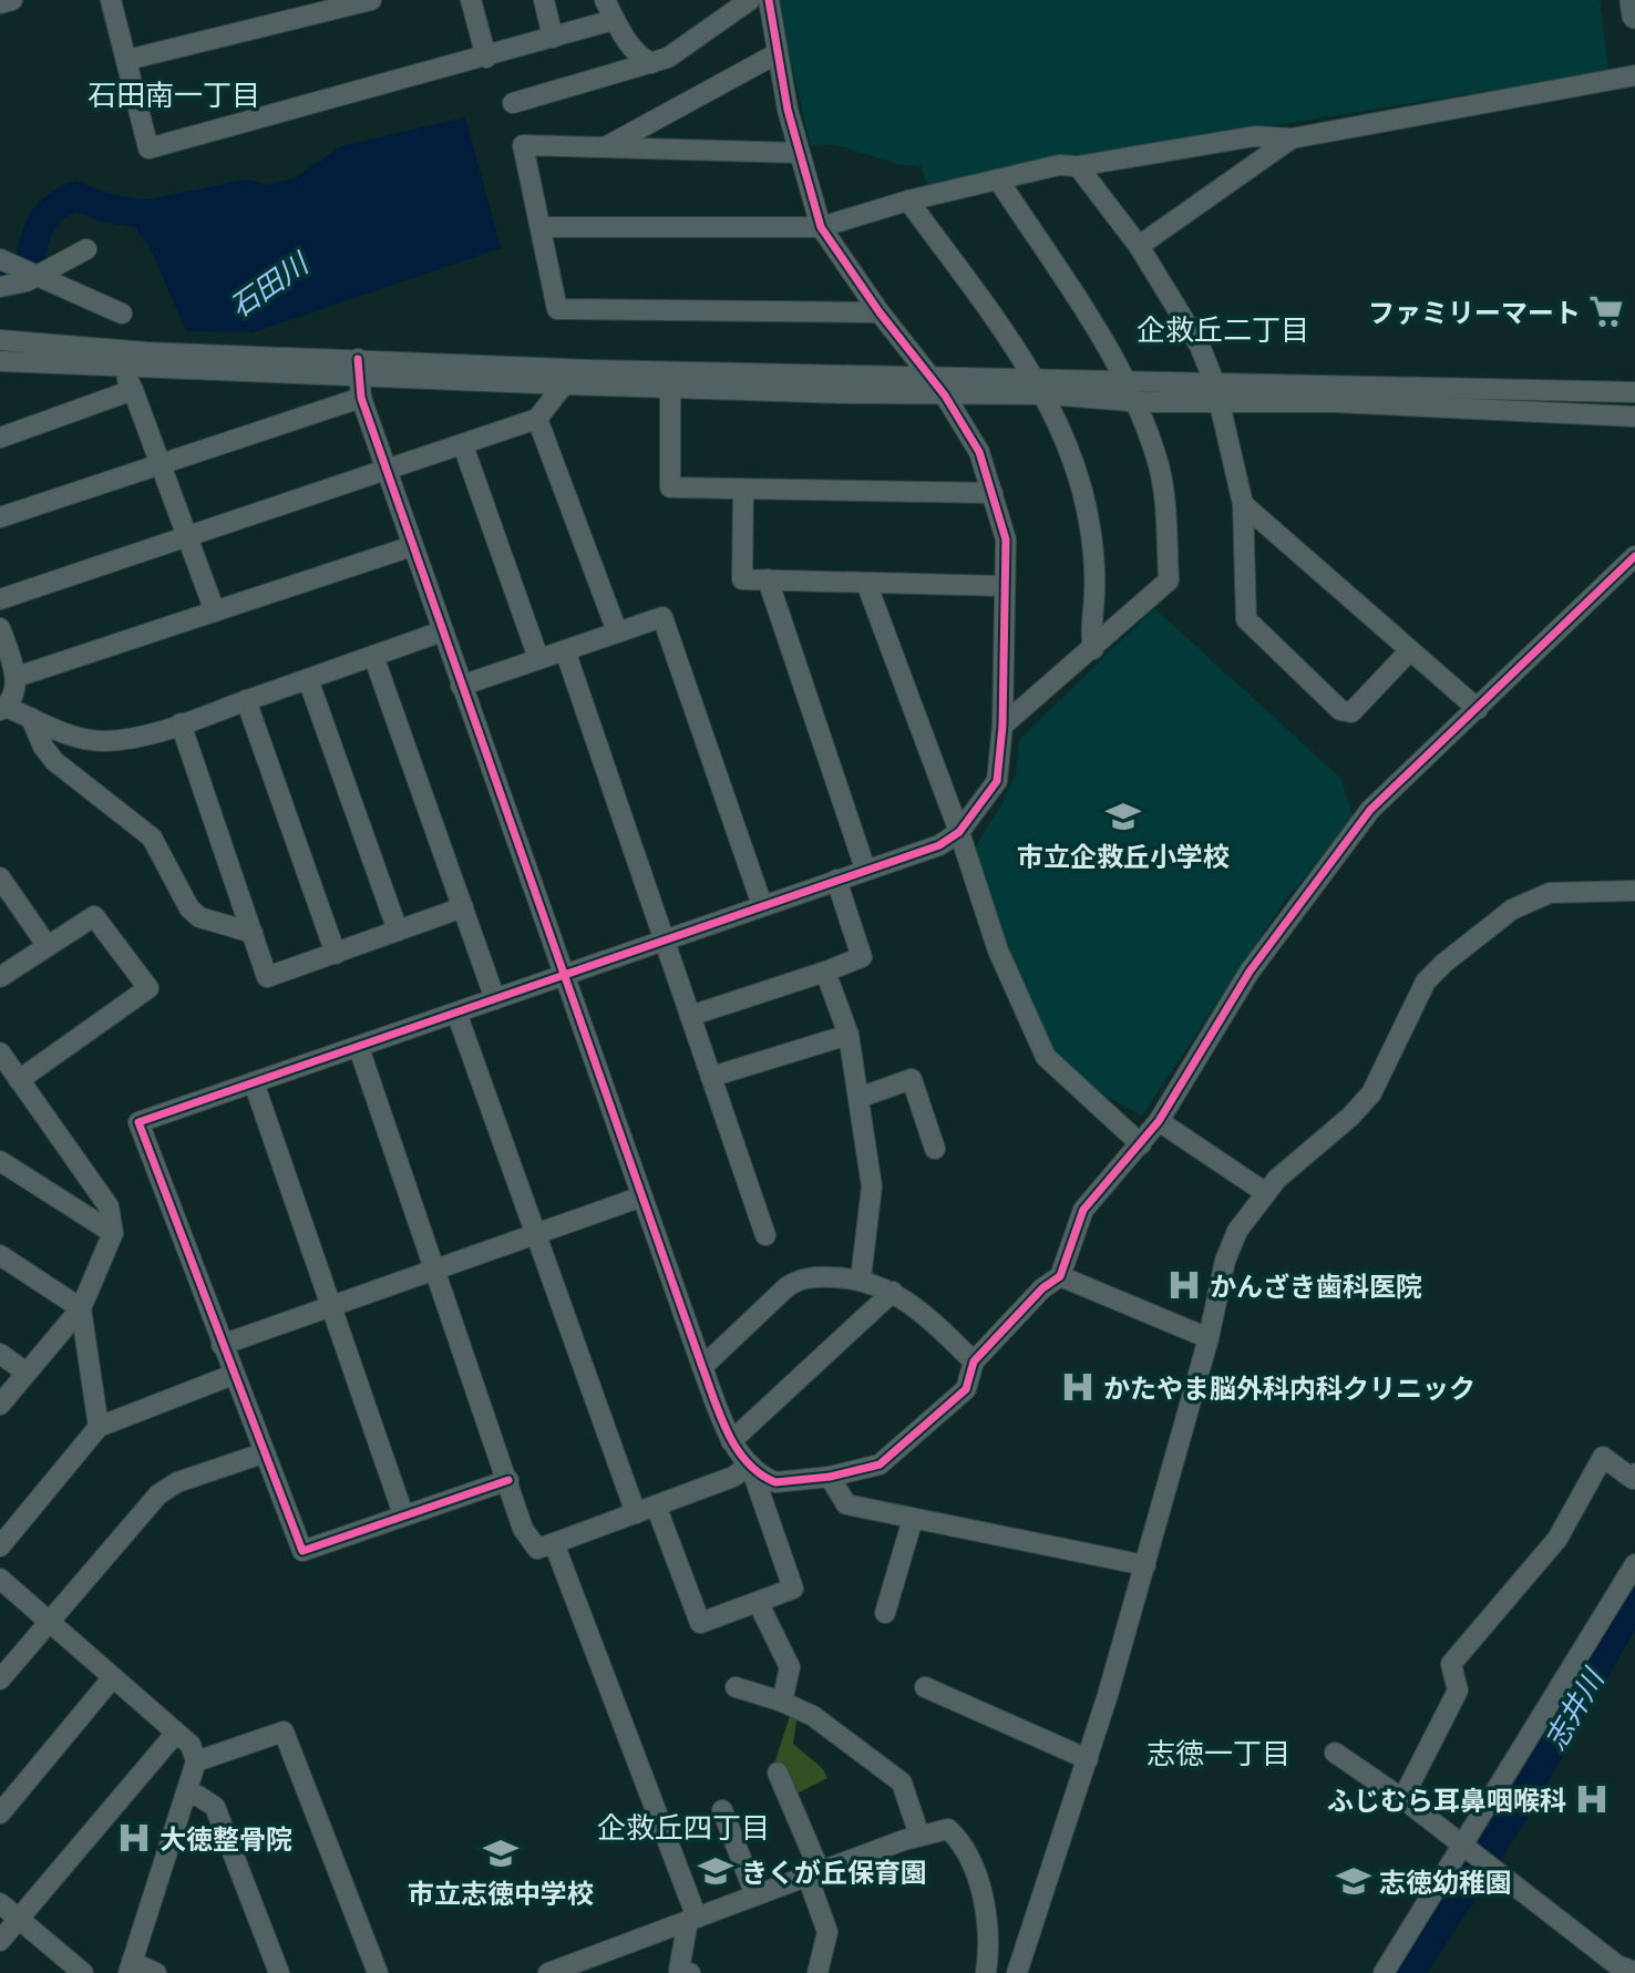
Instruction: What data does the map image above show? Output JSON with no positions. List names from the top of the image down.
{
  "districts": [
    "石田南一丁目",
    "企救丘二丁目",
    "志徳一丁目",
    "企救丘四丁目"
  ],
  "water": ["石田川", "志井川"],
  "places": {
    "supermarket": ["ファミリーマート"],
    "school or university": [
      "市立企救丘小学校",
      "市立志徳中学校",
      "きくが丘保育園",
      "志徳幼稚園"
    ],
    "hospital": [
      "かんざき歯科医院",
      "かたやま脳外科内科クリニック",
      "ふじむら耳鼻咽喉科",
      "大徳整骨院"
    ]
  }
}
